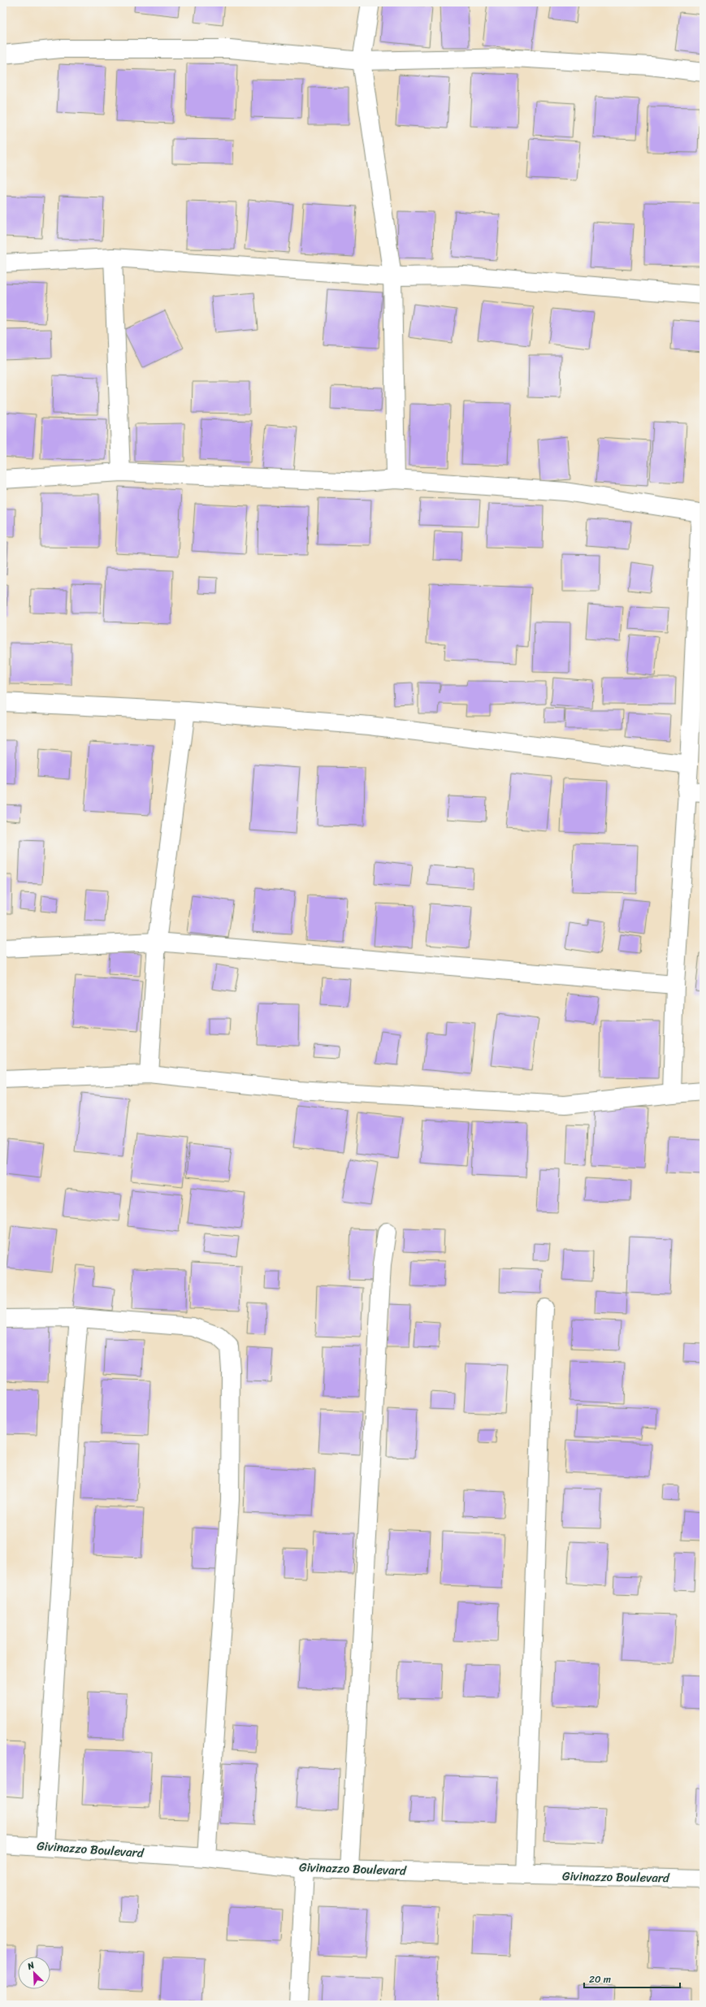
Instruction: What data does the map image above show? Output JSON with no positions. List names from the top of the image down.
{
  "streets": {
    "street": ["Givinazzo Boulevard"]
  },
  "scale_bar": "20 m",
  "north": "top left"
}
